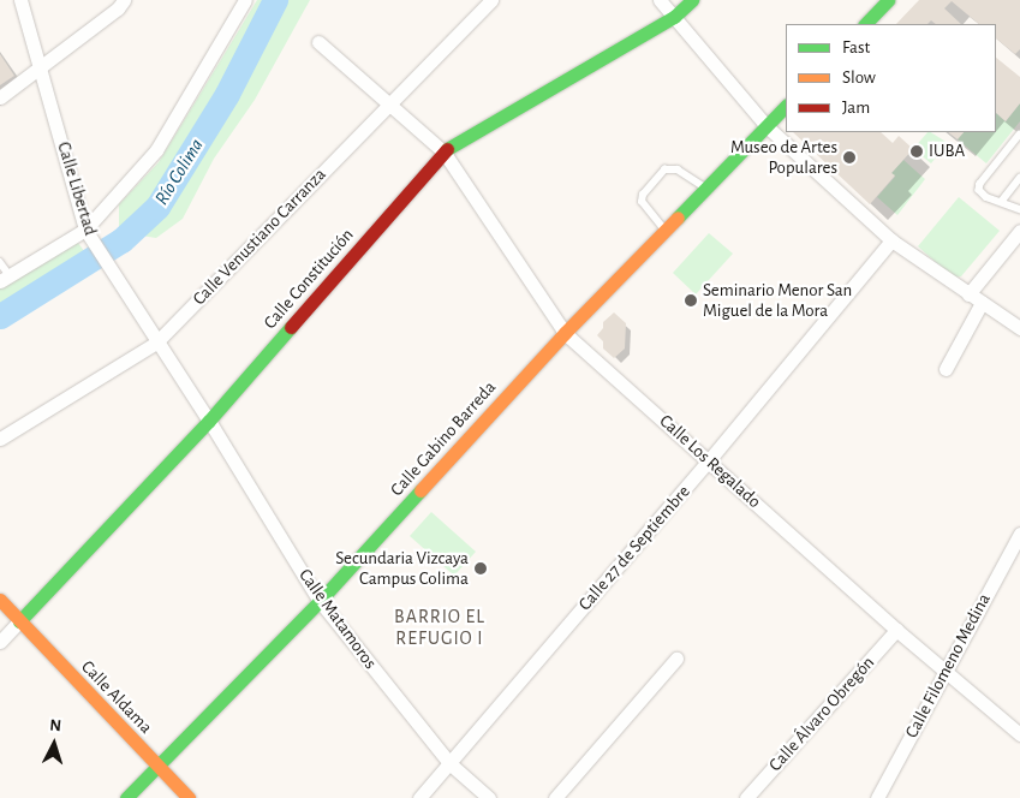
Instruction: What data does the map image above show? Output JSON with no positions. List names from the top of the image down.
{
  "streets": {
    "street": [
      "Calle Libertad",
      "Calle Venustiano Carranza",
      "Calle Constitución",
      "Calle Gabino Barreda",
      "Calle Los Regalado",
      "Calle 27 de Septiembre",
      "Calle Matamoros",
      "Calle Filomeno Medina",
      "Calle Aldama",
      "Calle Álvaro Obregón"
    ]
  },
  "crossings": [
    ["Calle Libertad", "Calle Venustiano Carranza"],
    ["Calle Libertad", "Calle Constitución"],
    ["Calle Libertad", "Calle Matamoros"],
    ["Calle Venustiano Carranza", "Calle Los Regalado"],
    ["Calle Constitución", "Calle Los Regalado"],
    ["Calle Constitución", "Calle Matamoros"],
    ["Calle Constitución", "Calle Aldama"],
    ["Calle Gabino Barreda", "Calle Los Regalado"],
    ["Calle Gabino Barreda", "Calle Matamoros"],
    ["Calle Gabino Barreda", "Calle Aldama"],
    ["Calle Los Regalado", "Calle 27 de Septiembre"],
    ["Calle Los Regalado", "Calle Filomeno Medina"],
    ["Calle Los Regalado", "Calle Álvaro Obregón"],
    ["Calle 27 de Septiembre", "Calle Matamoros"]
  ],
  "districts": ["BARRIO EL REFUGIO I"],
  "water": ["Río Colima"],
  "places": [
    "IUBA",
    "Museo de Artes Populares",
    "Seminario Menor San Miguel de la Mora",
    "Secundaria Vizcaya Campus Colima"
  ],
  "legend": ["Fast", "Slow", "Jam"],
  "north": "top"
}
